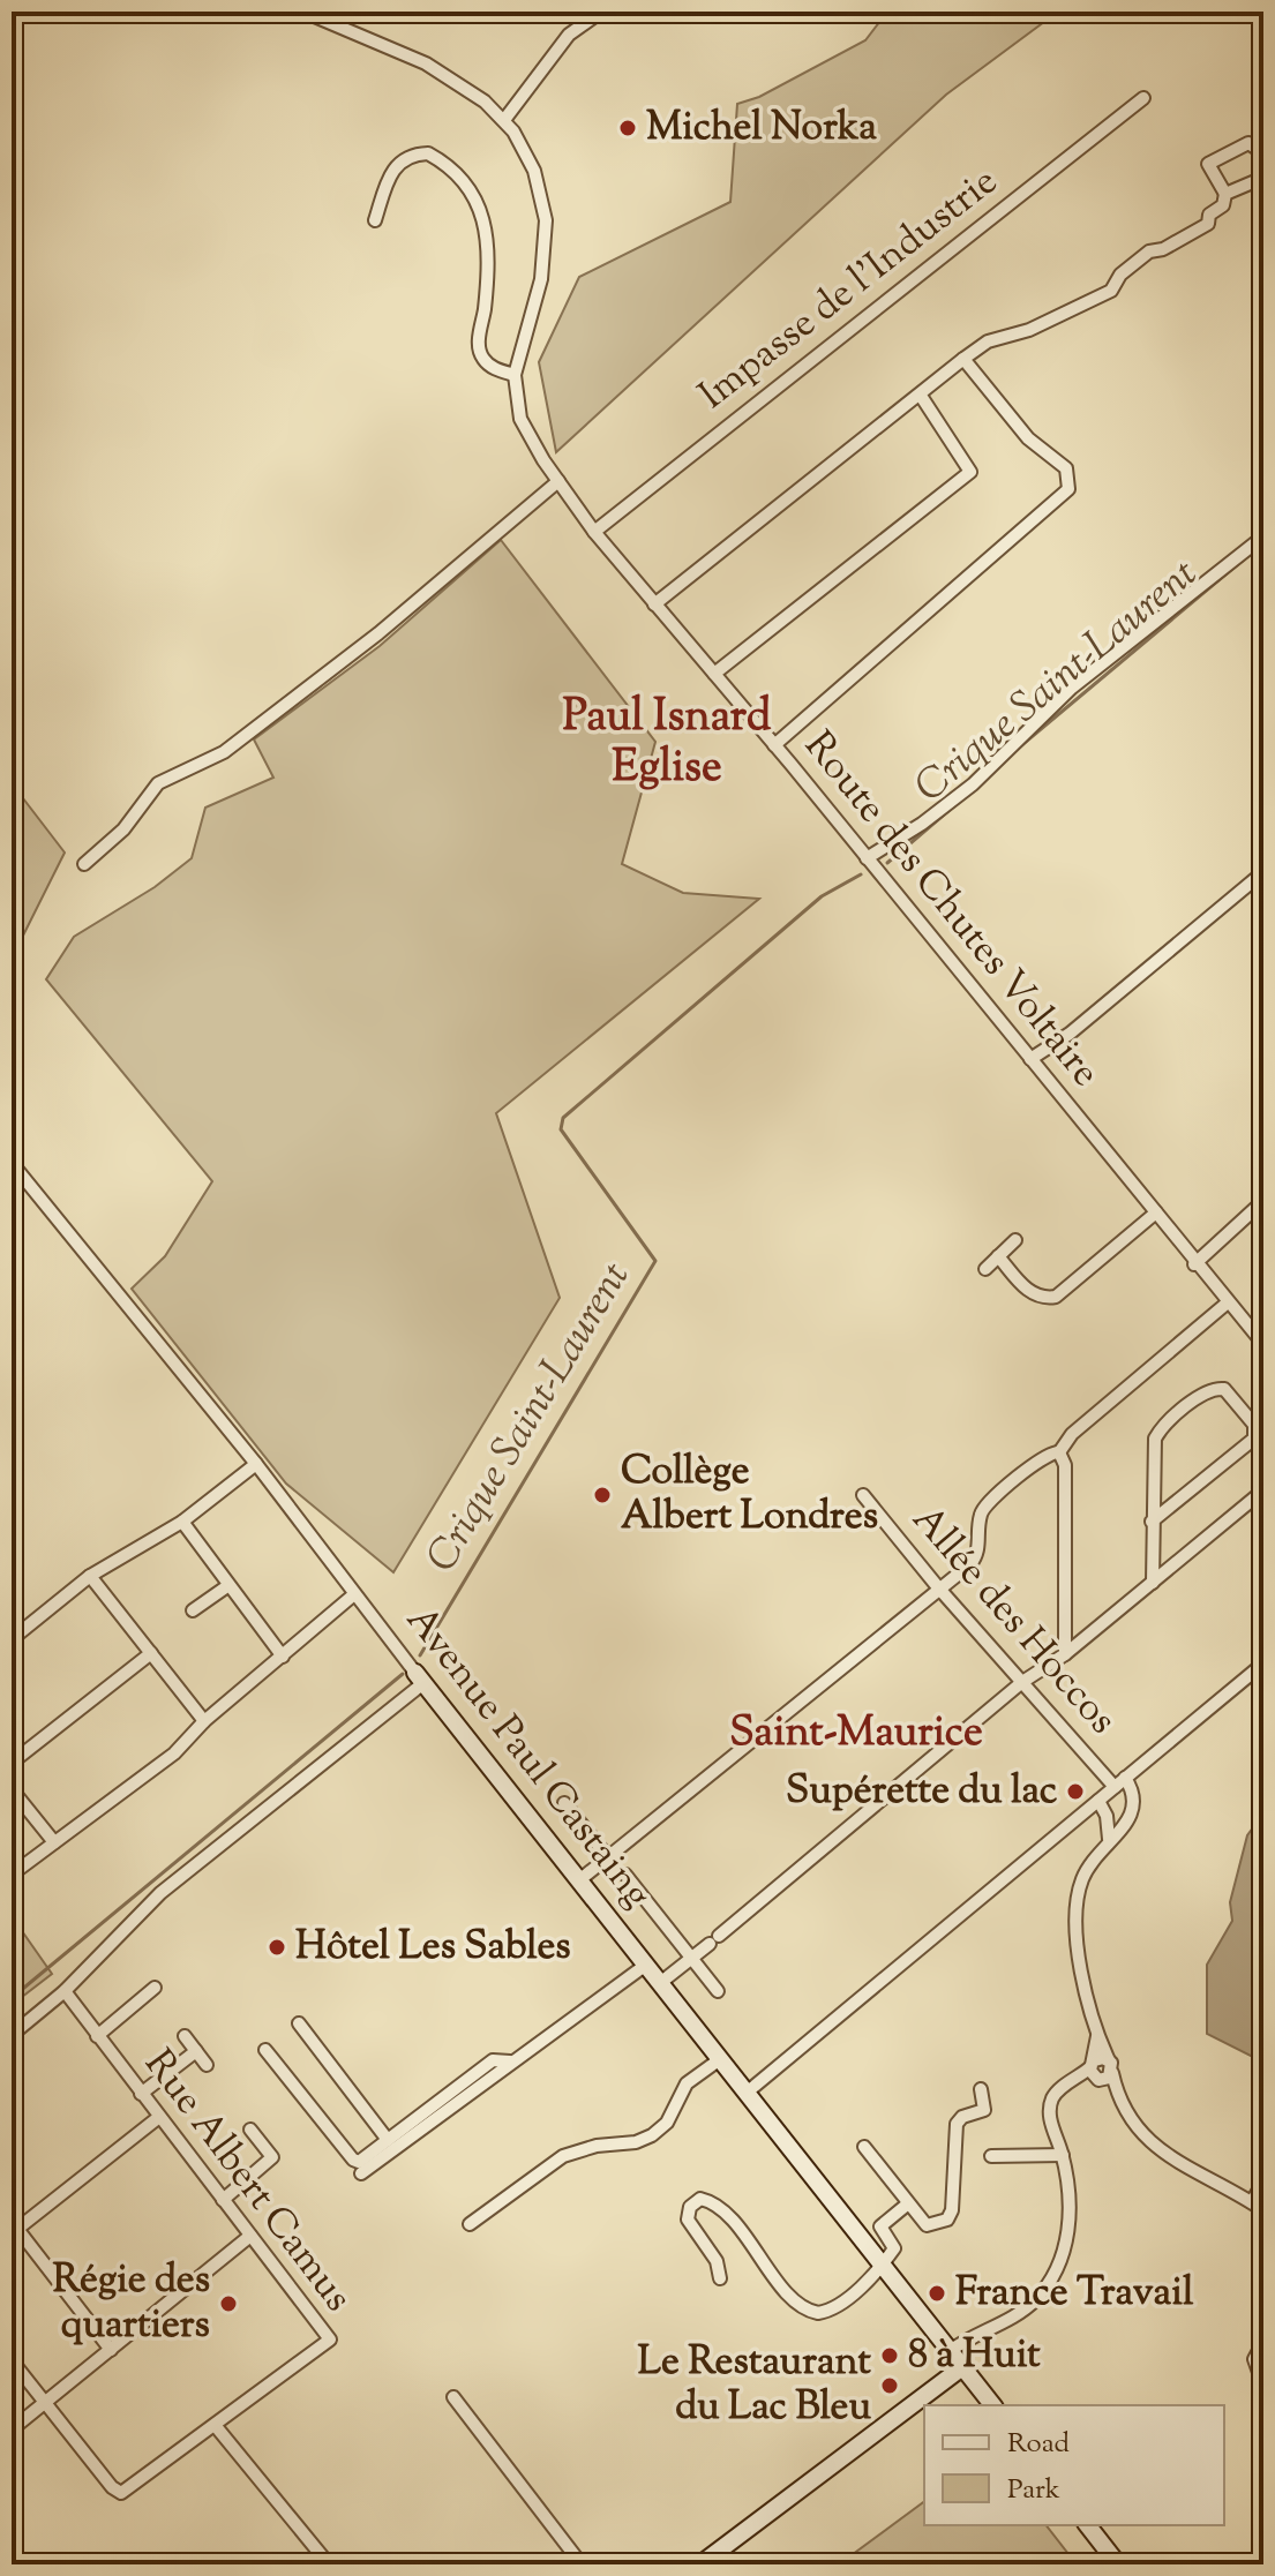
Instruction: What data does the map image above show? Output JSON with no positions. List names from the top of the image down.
{
  "streets": {
    "street": [
      "Impasse de l'Industrie",
      "Route des Chutes Voltaire",
      "Allée des Hoccos",
      "Avenue Paul Castaing",
      "Rue Albert Camus"
    ]
  },
  "crossings": [
    ["Impasse de l'Industrie", "Route des Chutes Voltaire"]
  ],
  "districts": ["Paul Isnard Eglise", "Saint-Maurice"],
  "water": ["Crique Saint-Laurent"],
  "places": [
    "Michel Norka",
    "Collège Albert Londres",
    "Supérette du lac",
    "Hôtel Les Sables",
    "France Travail",
    "Régie des quartiers",
    "8 à Huit",
    "Le Restaurant du Lac Bleu"
  ],
  "legend": ["Road", "Park"]
}
